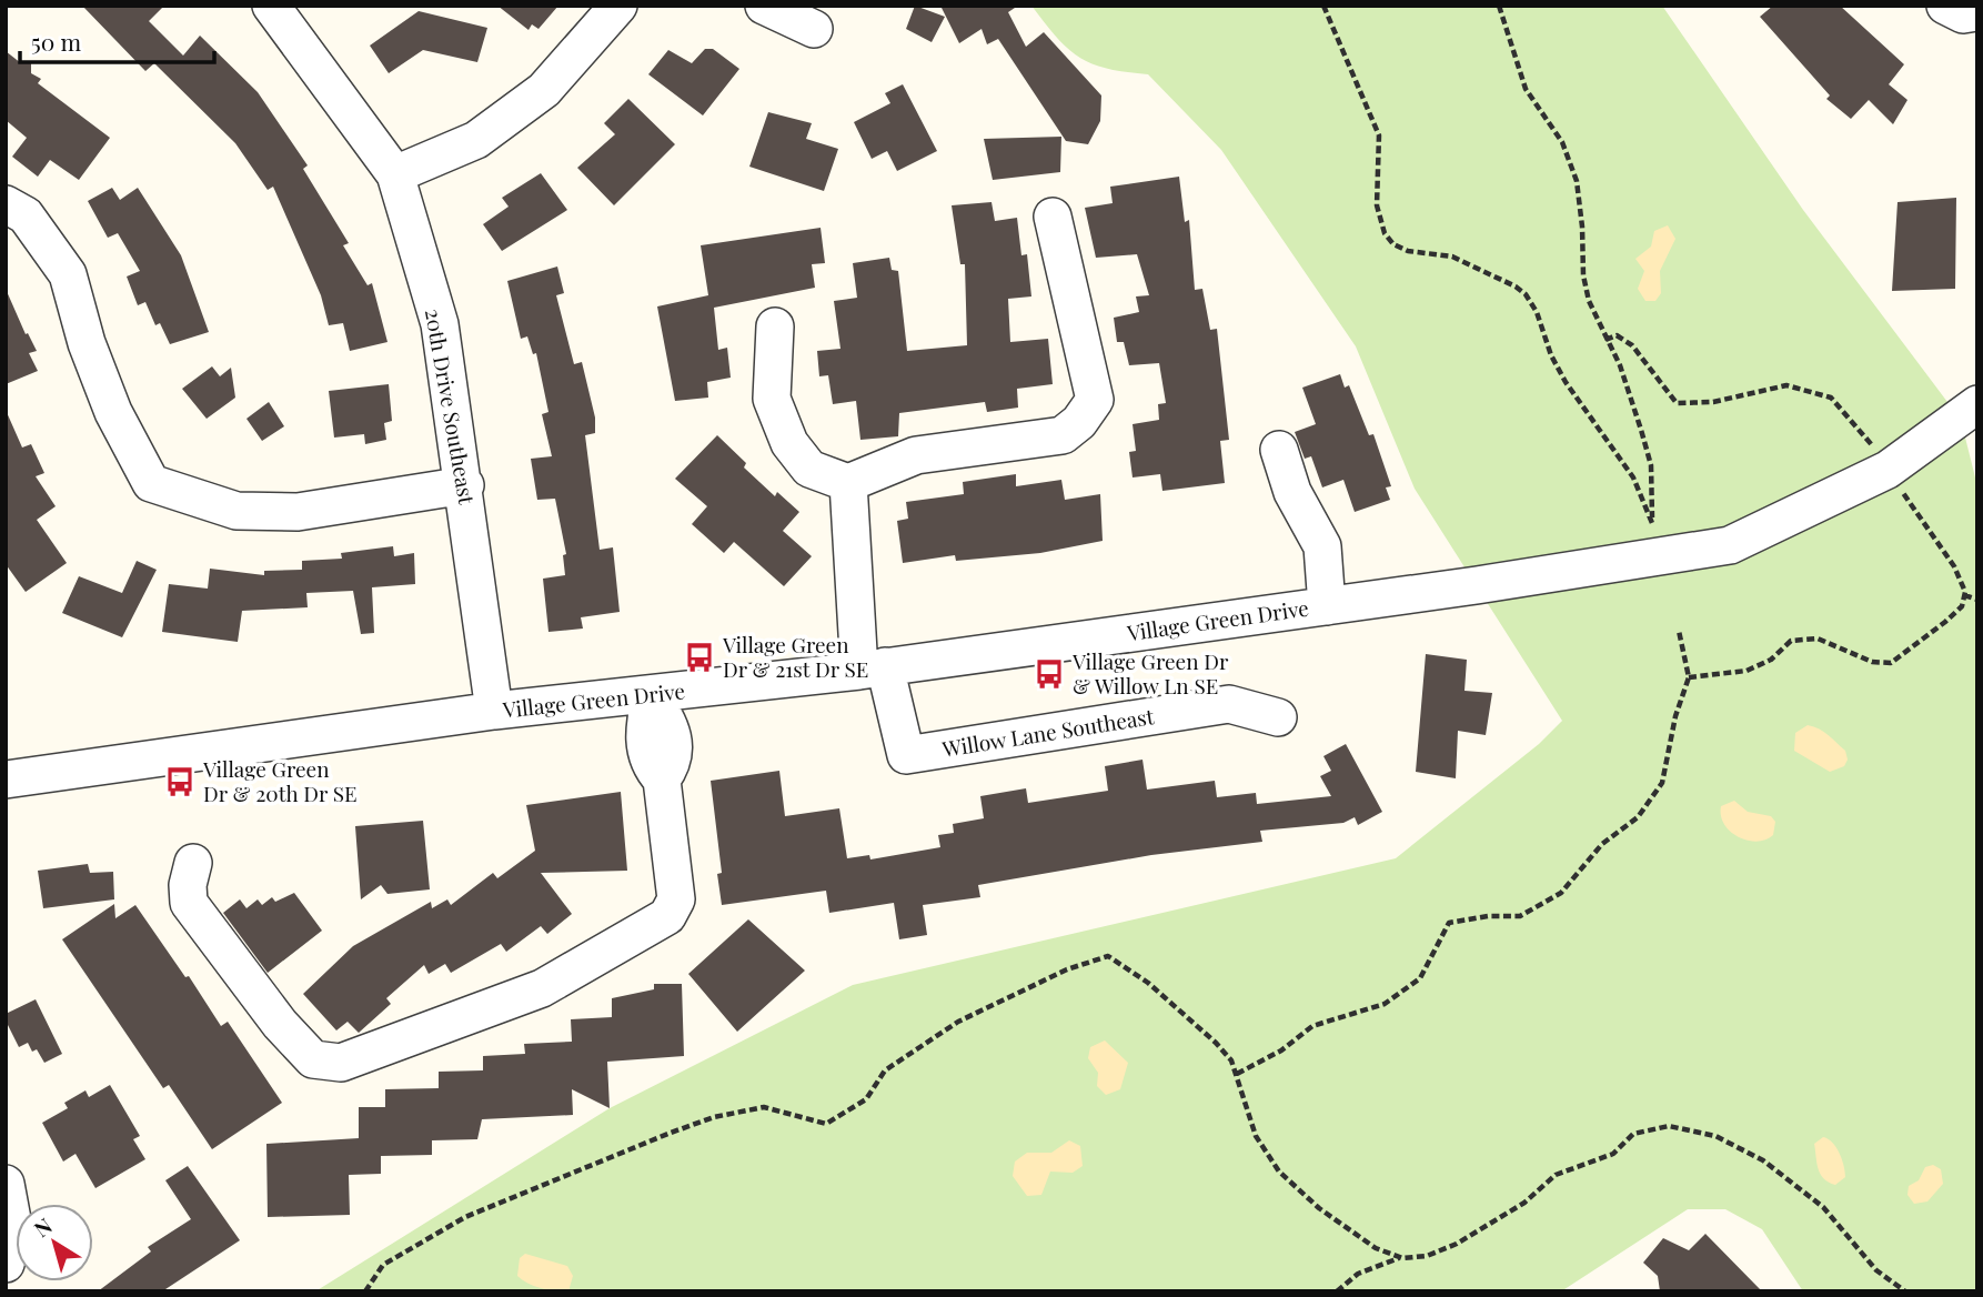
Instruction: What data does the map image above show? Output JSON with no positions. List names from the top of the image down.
{
  "streets": {
    "street": ["20th Drive Southeast", "Village Green Drive", "Willow Lane Southeast"]
  },
  "crossings": [
    ["20th Drive Southeast", "Village Green Drive"],
    ["Village Green Drive", "Willow Lane Southeast"]
  ],
  "places": {
    "bus stop": ["Village Green Dr & 21st Dr SE", "Village Green Dr & Willow Ln SE", "Village Green Dr & 20th Dr SE"]
  },
  "scale_bar": "50 m",
  "north": "top left"
}
